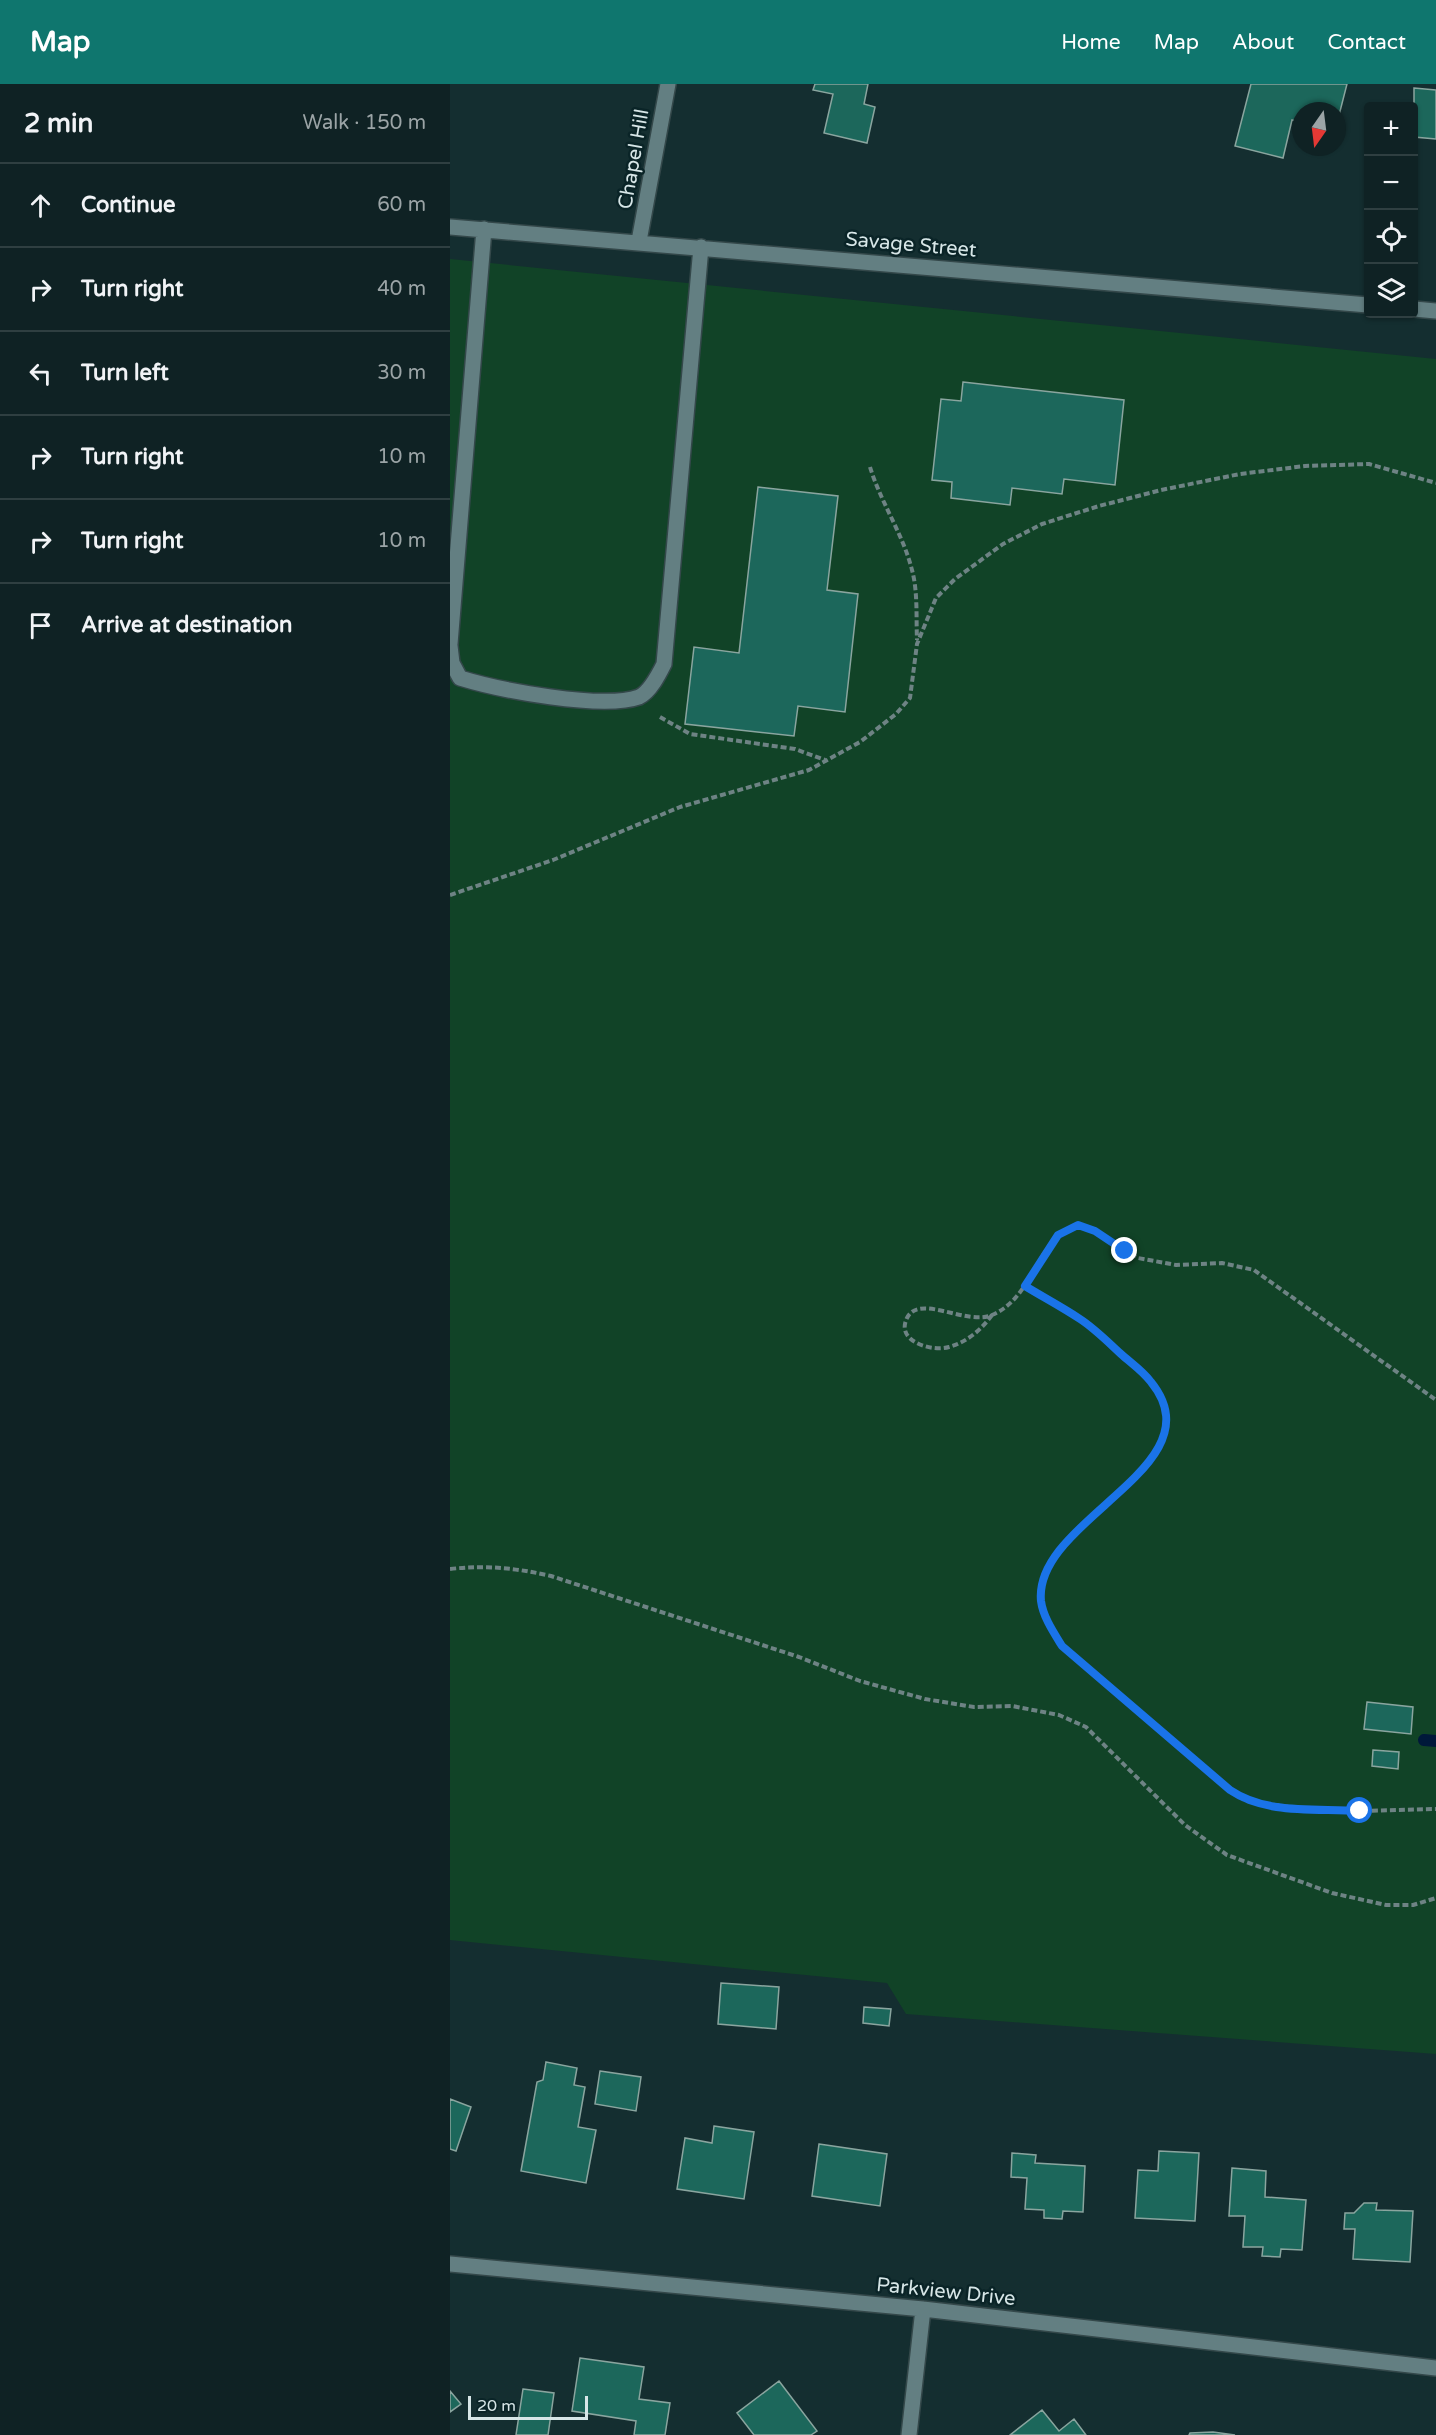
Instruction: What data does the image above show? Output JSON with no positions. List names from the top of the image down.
{
  "streets": {
    "street": ["Chapel Hill", "Savage Street", "Parkview Drive"]
  },
  "crossings": [
    ["Chapel Hill", "Savage Street"]
  ],
  "scale_bar": "20 m",
  "north": "bottom",
  "page": {
    "header": "Map",
    "nav": [
      "Home",
      "Map",
      "About",
      "Contact"
    ],
    "heading": ["2 min", "Walk · 150 m"],
    "map_buttons": ["+", "−"],
    "list": [
      ["Continue", "60 m"],
      ["Turn right", "40 m"],
      ["Turn left", "30 m"],
      ["Turn right", "10 m"],
      ["Turn right", "10 m"],
      "Arrive at destination"
    ],
    "scale": "20 m"
  }
}
